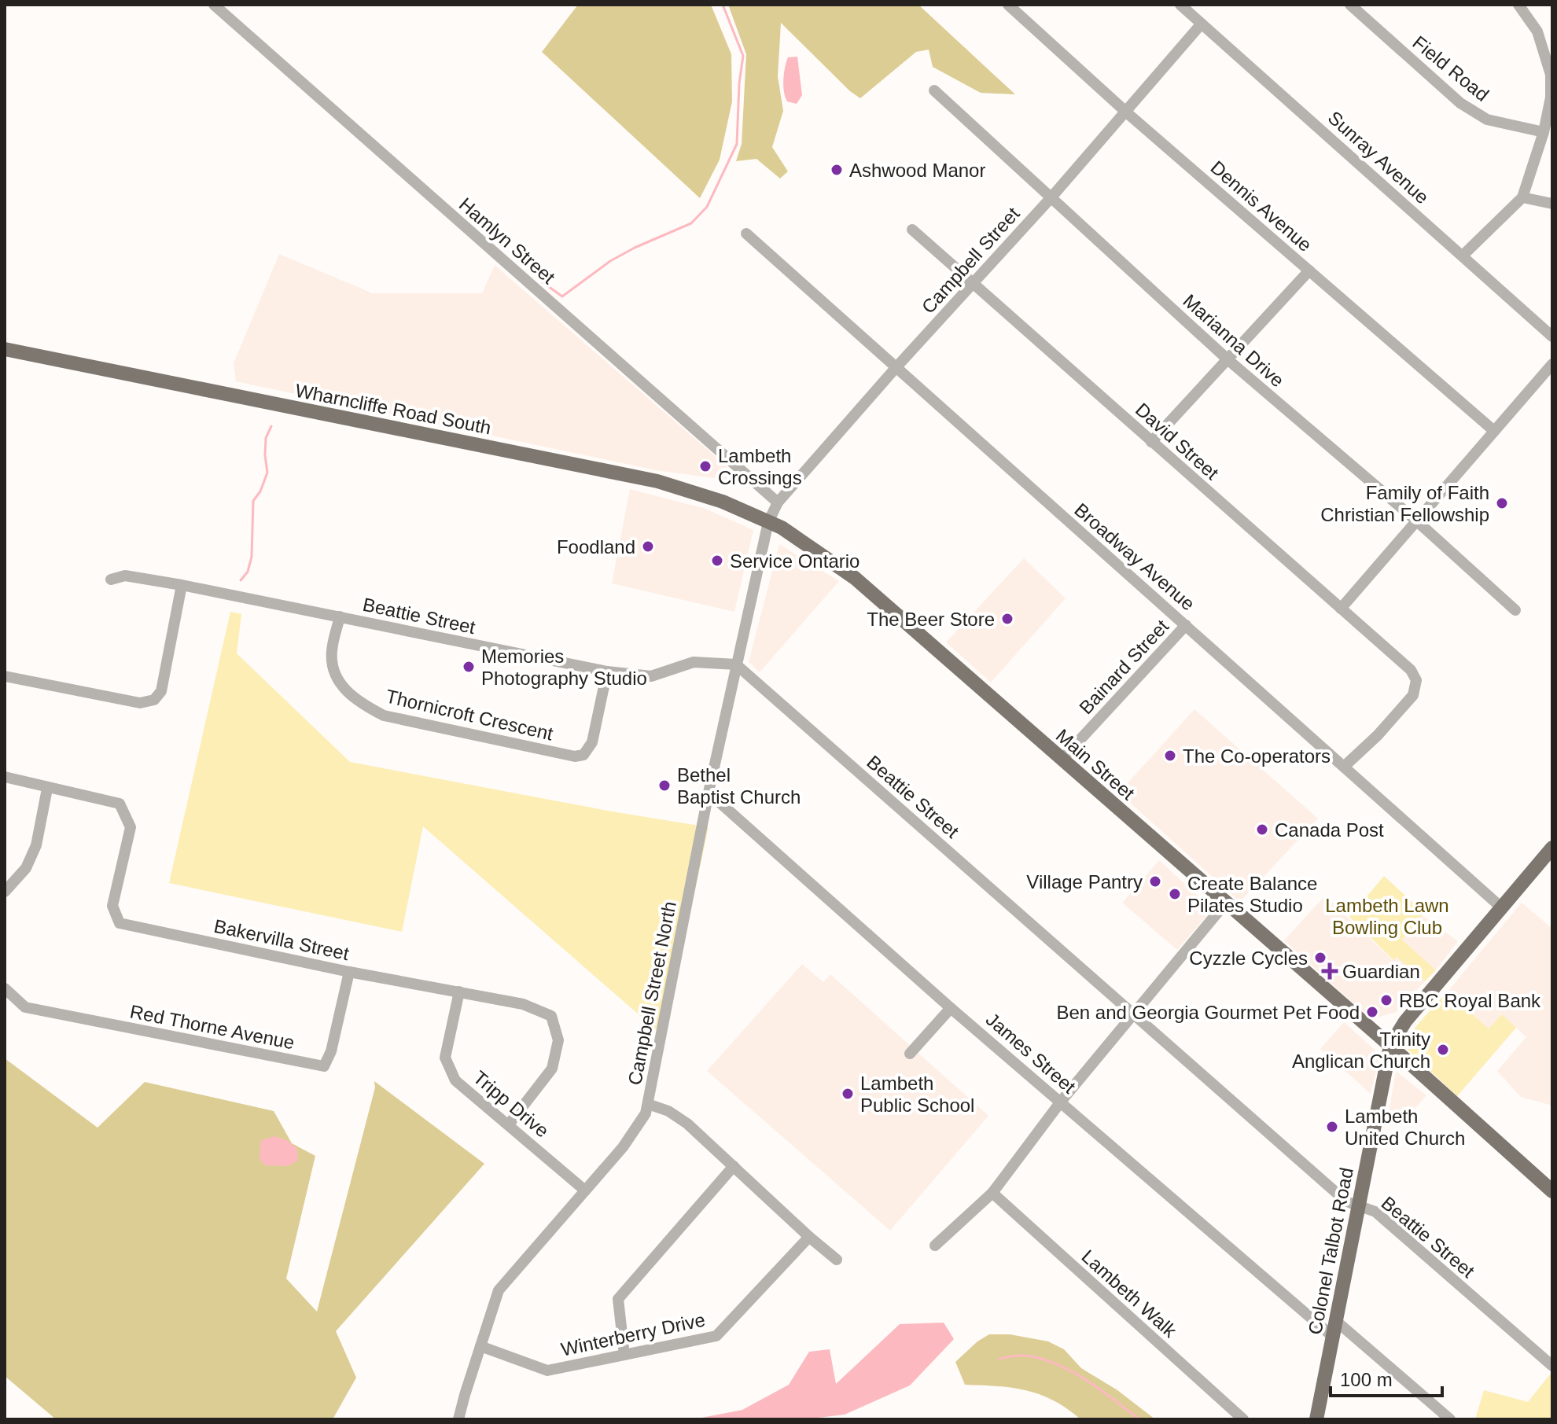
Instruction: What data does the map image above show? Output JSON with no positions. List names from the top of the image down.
{
  "streets": {
    "main road": ["Wharncliffe Road South", "Main Street", "Colonel Talbot Road"],
    "street": [
      "Field Road",
      "Sunray Avenue",
      "Dennis Avenue",
      "Hamlyn Street",
      "Campbell Street",
      "Marianna Drive",
      "David Street",
      "Broadway Avenue",
      "Beattie Street",
      "Bainard Street",
      "Thornicroft Crescent",
      "Bakervilla Street",
      "Campbell Street North",
      "Red Thorne Avenue",
      "James Street",
      "Tripp Drive",
      "Lambeth Walk",
      "Winterberry Drive"
    ]
  },
  "crossings": [
    ["Sunray Avenue", "Campbell Street"],
    ["Dennis Avenue", "Campbell Street"],
    ["Hamlyn Street", "Campbell Street"],
    ["Campbell Street", "Marianna Drive"],
    ["Campbell Street", "Wharncliffe Road South"],
    ["Campbell Street", "David Street"],
    ["Campbell Street", "Broadway Avenue"],
    ["Campbell Street", "Main Street"],
    ["Campbell Street", "Campbell Street North"],
    ["Wharncliffe Road South", "Main Street"],
    ["Wharncliffe Road South", "Campbell Street North"],
    ["David Street", "Broadway Avenue"],
    ["Broadway Avenue", "Bainard Street"],
    ["Broadway Avenue", "Colonel Talbot Road"],
    ["Beattie Street", "Thornicroft Crescent"],
    ["Beattie Street", "Campbell Street North"],
    ["Beattie Street", "Colonel Talbot Road"],
    ["Bainard Street", "Main Street"],
    ["Main Street", "Campbell Street North"],
    ["Main Street", "Colonel Talbot Road"],
    ["Bakervilla Street", "Red Thorne Avenue"],
    ["Bakervilla Street", "Tripp Drive"],
    ["Campbell Street North", "James Street"],
    ["Campbell Street North", "Tripp Drive"],
    ["Campbell Street North", "Winterberry Drive"],
    ["James Street", "Colonel Talbot Road"]
  ],
  "parks": ["Lambeth Lawn Bowling Club"],
  "places": {
    "other": [
      "Ashwood Manor",
      "Lambeth Crossings",
      "Family of Faith Christian Fellowship",
      "Foodland",
      "Service Ontario",
      "The Beer Store",
      "Memories Photography Studio",
      "The Co-operators",
      "Bethel Baptist Church",
      "Canada Post",
      "Village Pantry",
      "Create Balance Pilates Studio",
      "Cyzzle Cycles",
      "RBC Royal Bank",
      "Ben and Georgia Gourmet Pet Food",
      "Trinity Anglican Church",
      "Lambeth Public School",
      "Lambeth United Church"
    ],
    "health": ["Guardian"]
  },
  "scale_bar": "100 m"
}
